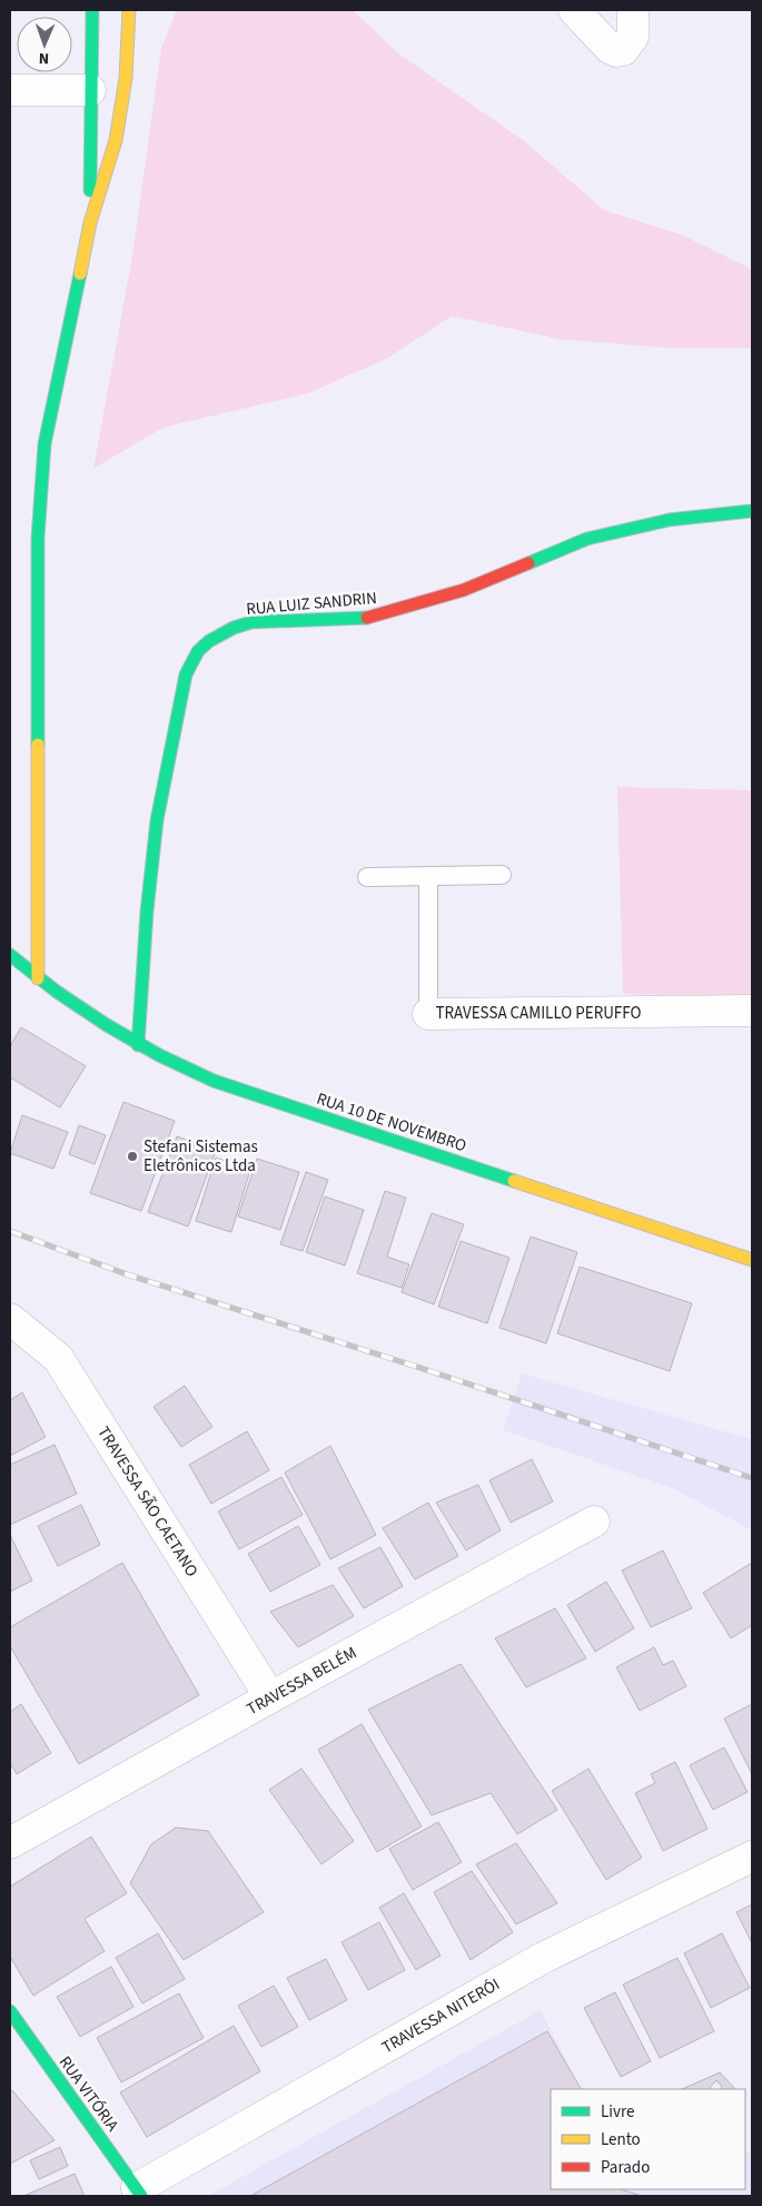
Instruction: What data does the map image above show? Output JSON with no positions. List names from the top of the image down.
{
  "streets": {
    "street": [
      "RUA LUIZ SANDRIN",
      "TRAVESSA CAMILLO PERUFFO",
      "RUA 10 DE NOVEMBRO",
      "TRAVESSA SÃO CAETANO",
      "TRAVESSA BELÉM",
      "TRAVESSA NITERÓI",
      "RUA VITÓRIA"
    ]
  },
  "crossings": [
    ["RUA LUIZ SANDRIN", "RUA 10 DE NOVEMBRO"],
    ["TRAVESSA SÃO CAETANO", "TRAVESSA BELÉM"],
    ["TRAVESSA NITERÓI", "RUA VITÓRIA"]
  ],
  "places": ["Stefani Sistemas Eletrônicos Ltda"],
  "legend": ["Livre", "Lento", "Parado"],
  "north": "bottom"
}
